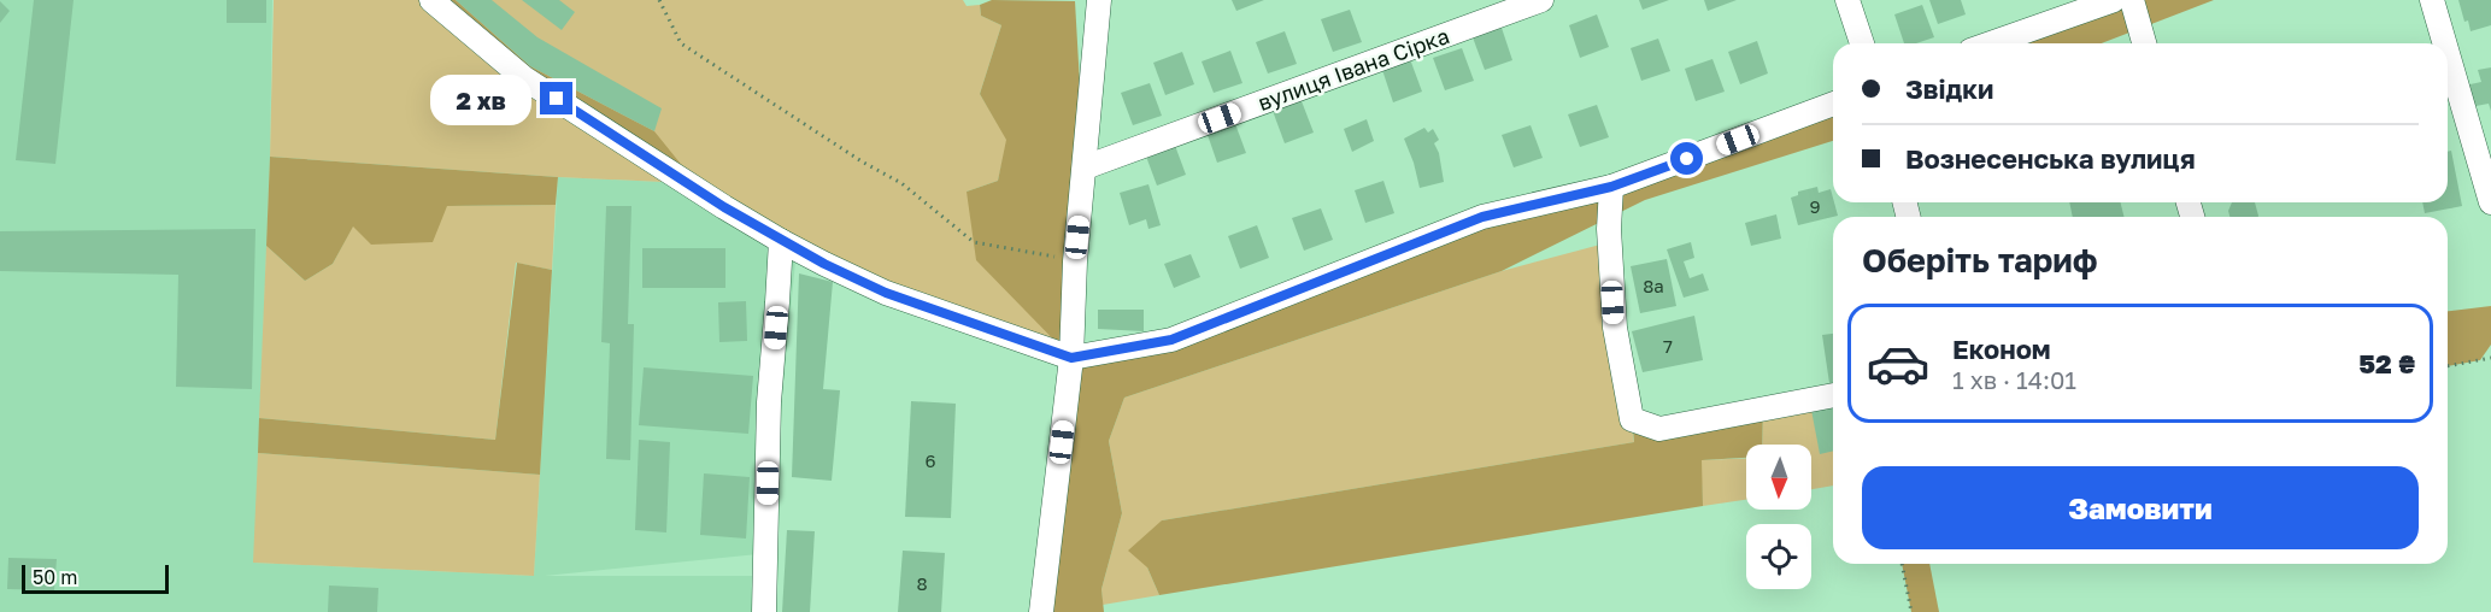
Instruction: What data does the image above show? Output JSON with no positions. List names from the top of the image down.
{
  "streets": {
    "street": ["вулиця Івана Сірка"]
  },
  "house_numbers": [
    "9",
    "8а",
    "7",
    "6",
    "8"
  ],
  "scale_bar": "50 m",
  "north": "bottom",
  "page": {
    "banner": ["Звідки", "Вознесенська вулиця"],
    "bubble": "2 хв",
    "heading": "Оберіть тариф",
    "list": [
      {
        "name": "Економ",
        "note": "1 хв · 14:01",
        "value": "52 ₴"
      }
    ],
    "buttons": "Замовити",
    "scale": "50 m"
  }
}
